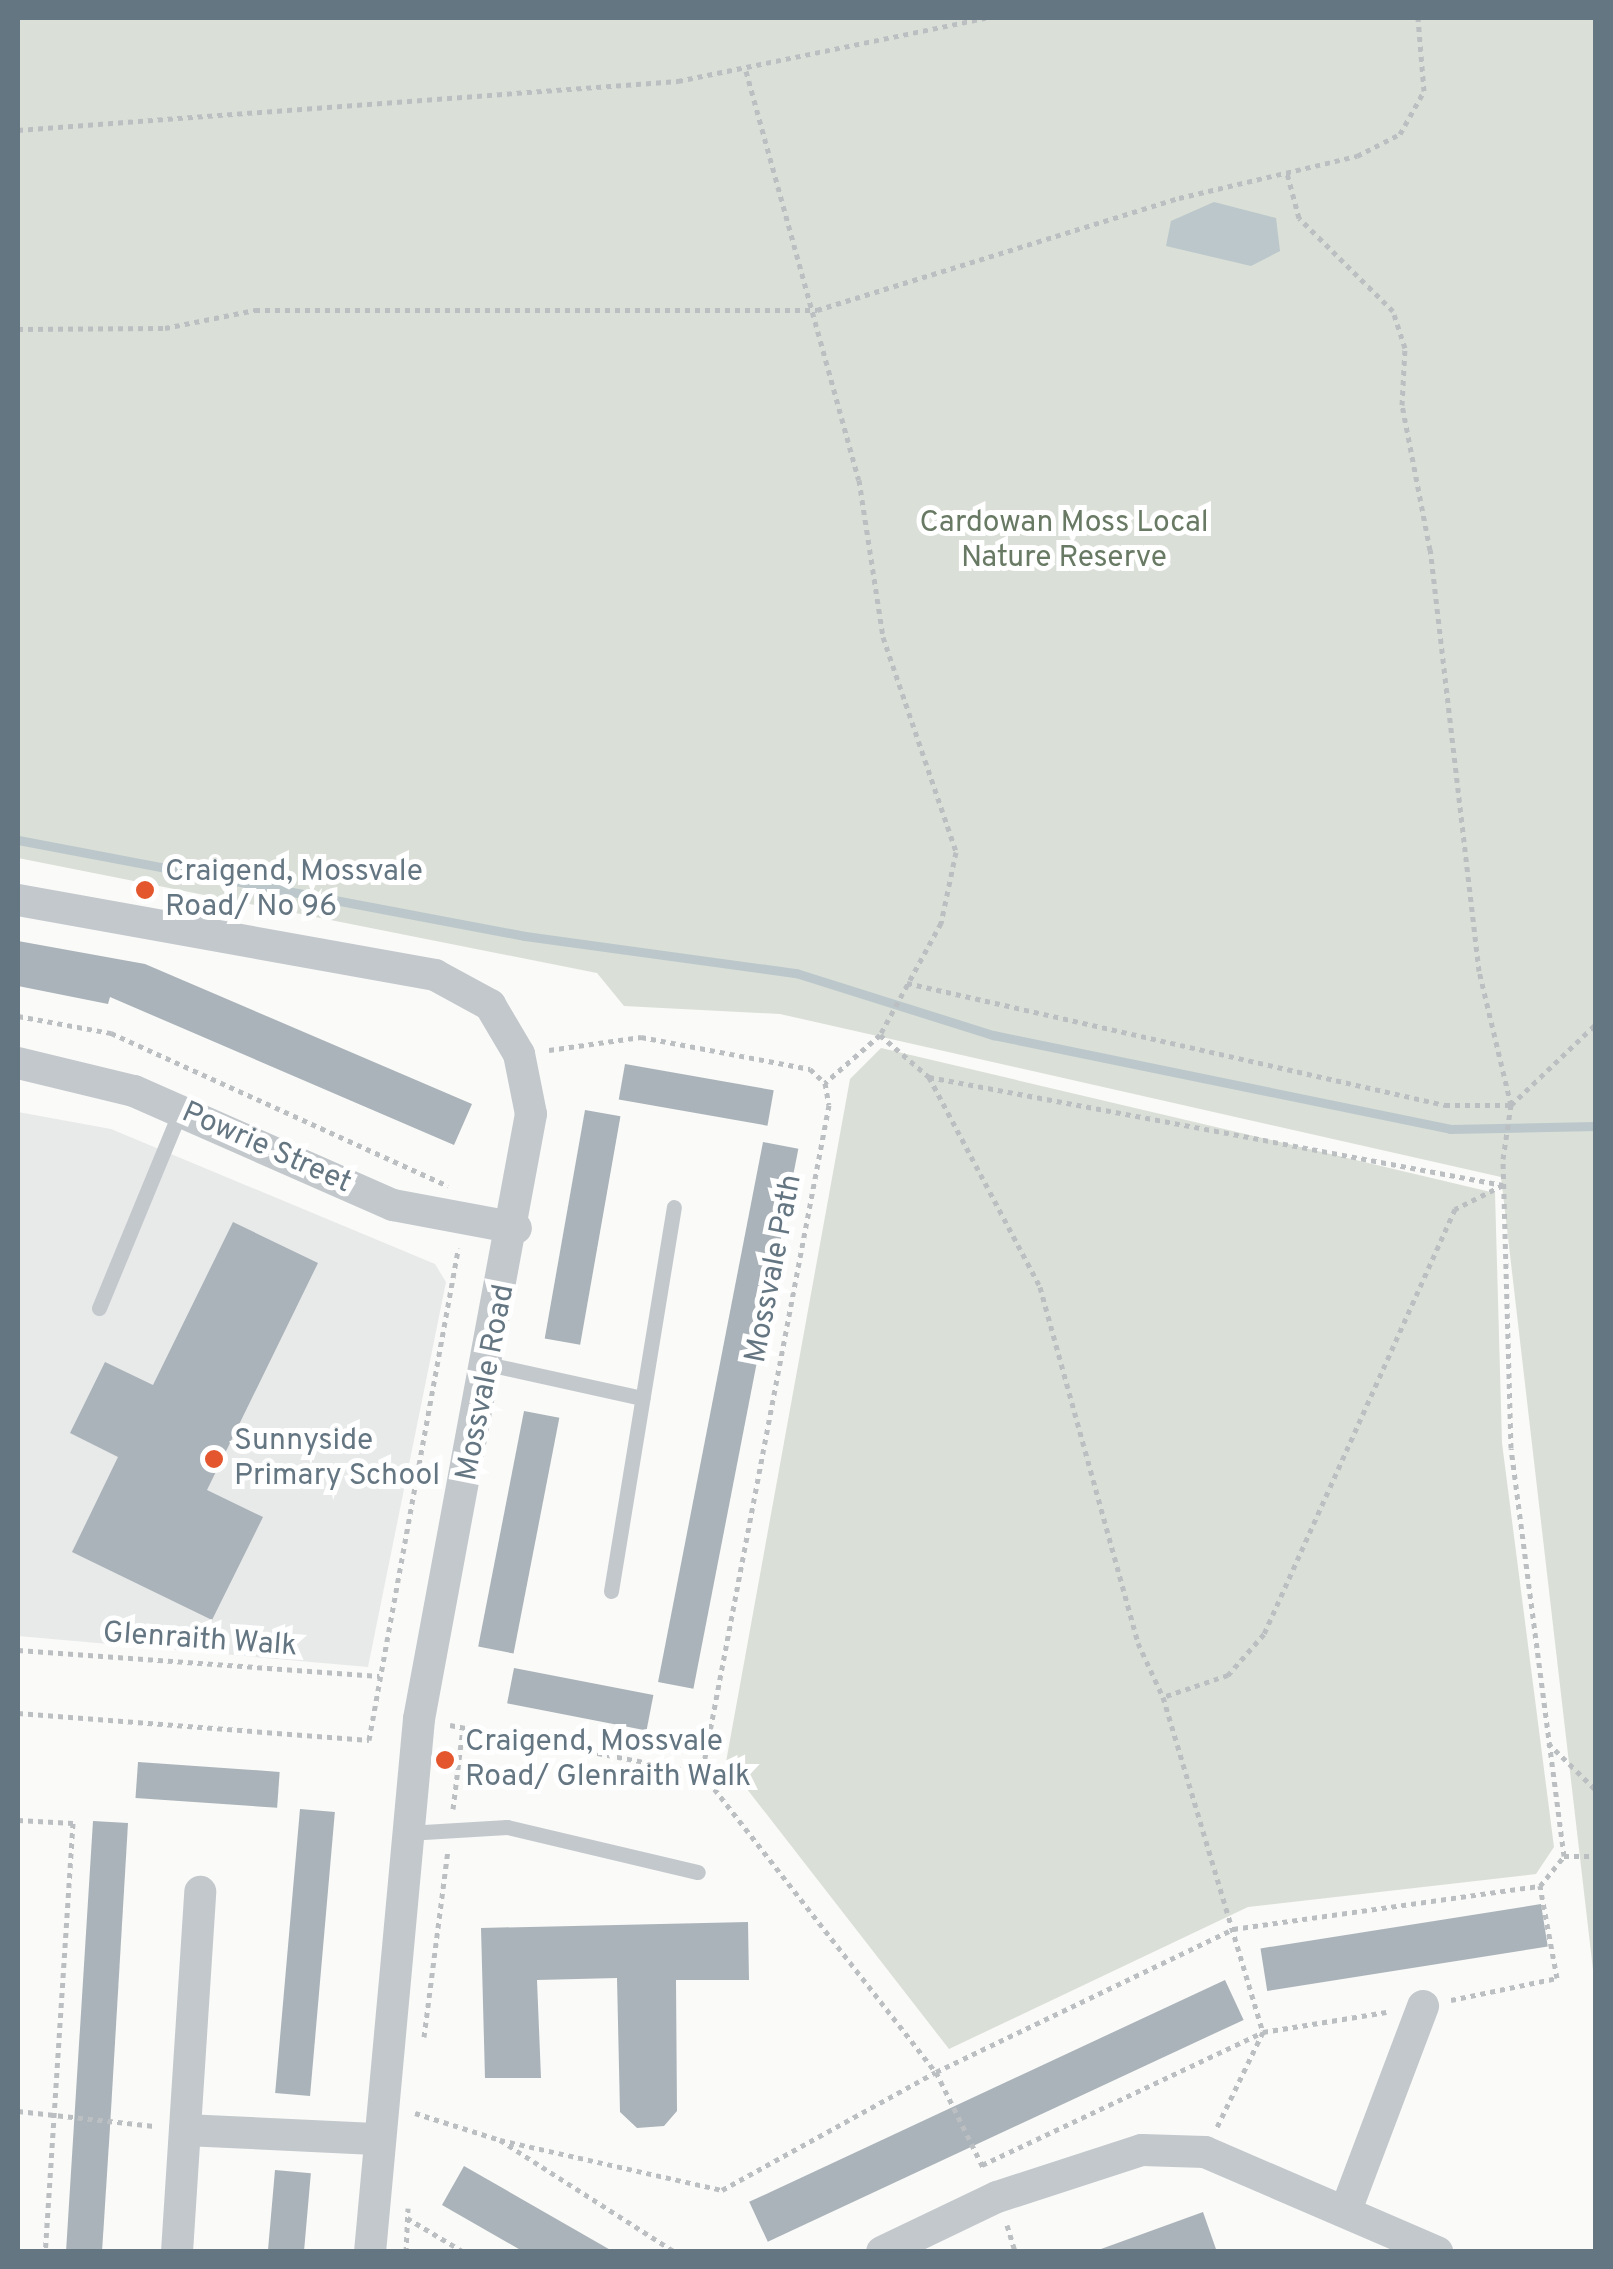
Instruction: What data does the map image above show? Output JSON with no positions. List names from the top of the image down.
{
  "streets": {
    "street": ["Powrie Street", "Mossvale Road"],
    "path": ["Mossvale Path", "Glenraith Walk"]
  },
  "crossings": [
    ["Powrie Street", "Mossvale Road"]
  ],
  "parks": ["Cardowan Moss Local Nature Reserve"],
  "places": ["Craigend, Mossvale Road/ No 96", "Sunnyside Primary School", "Craigend, Mossvale Road/ Glenraith Walk"]
}
